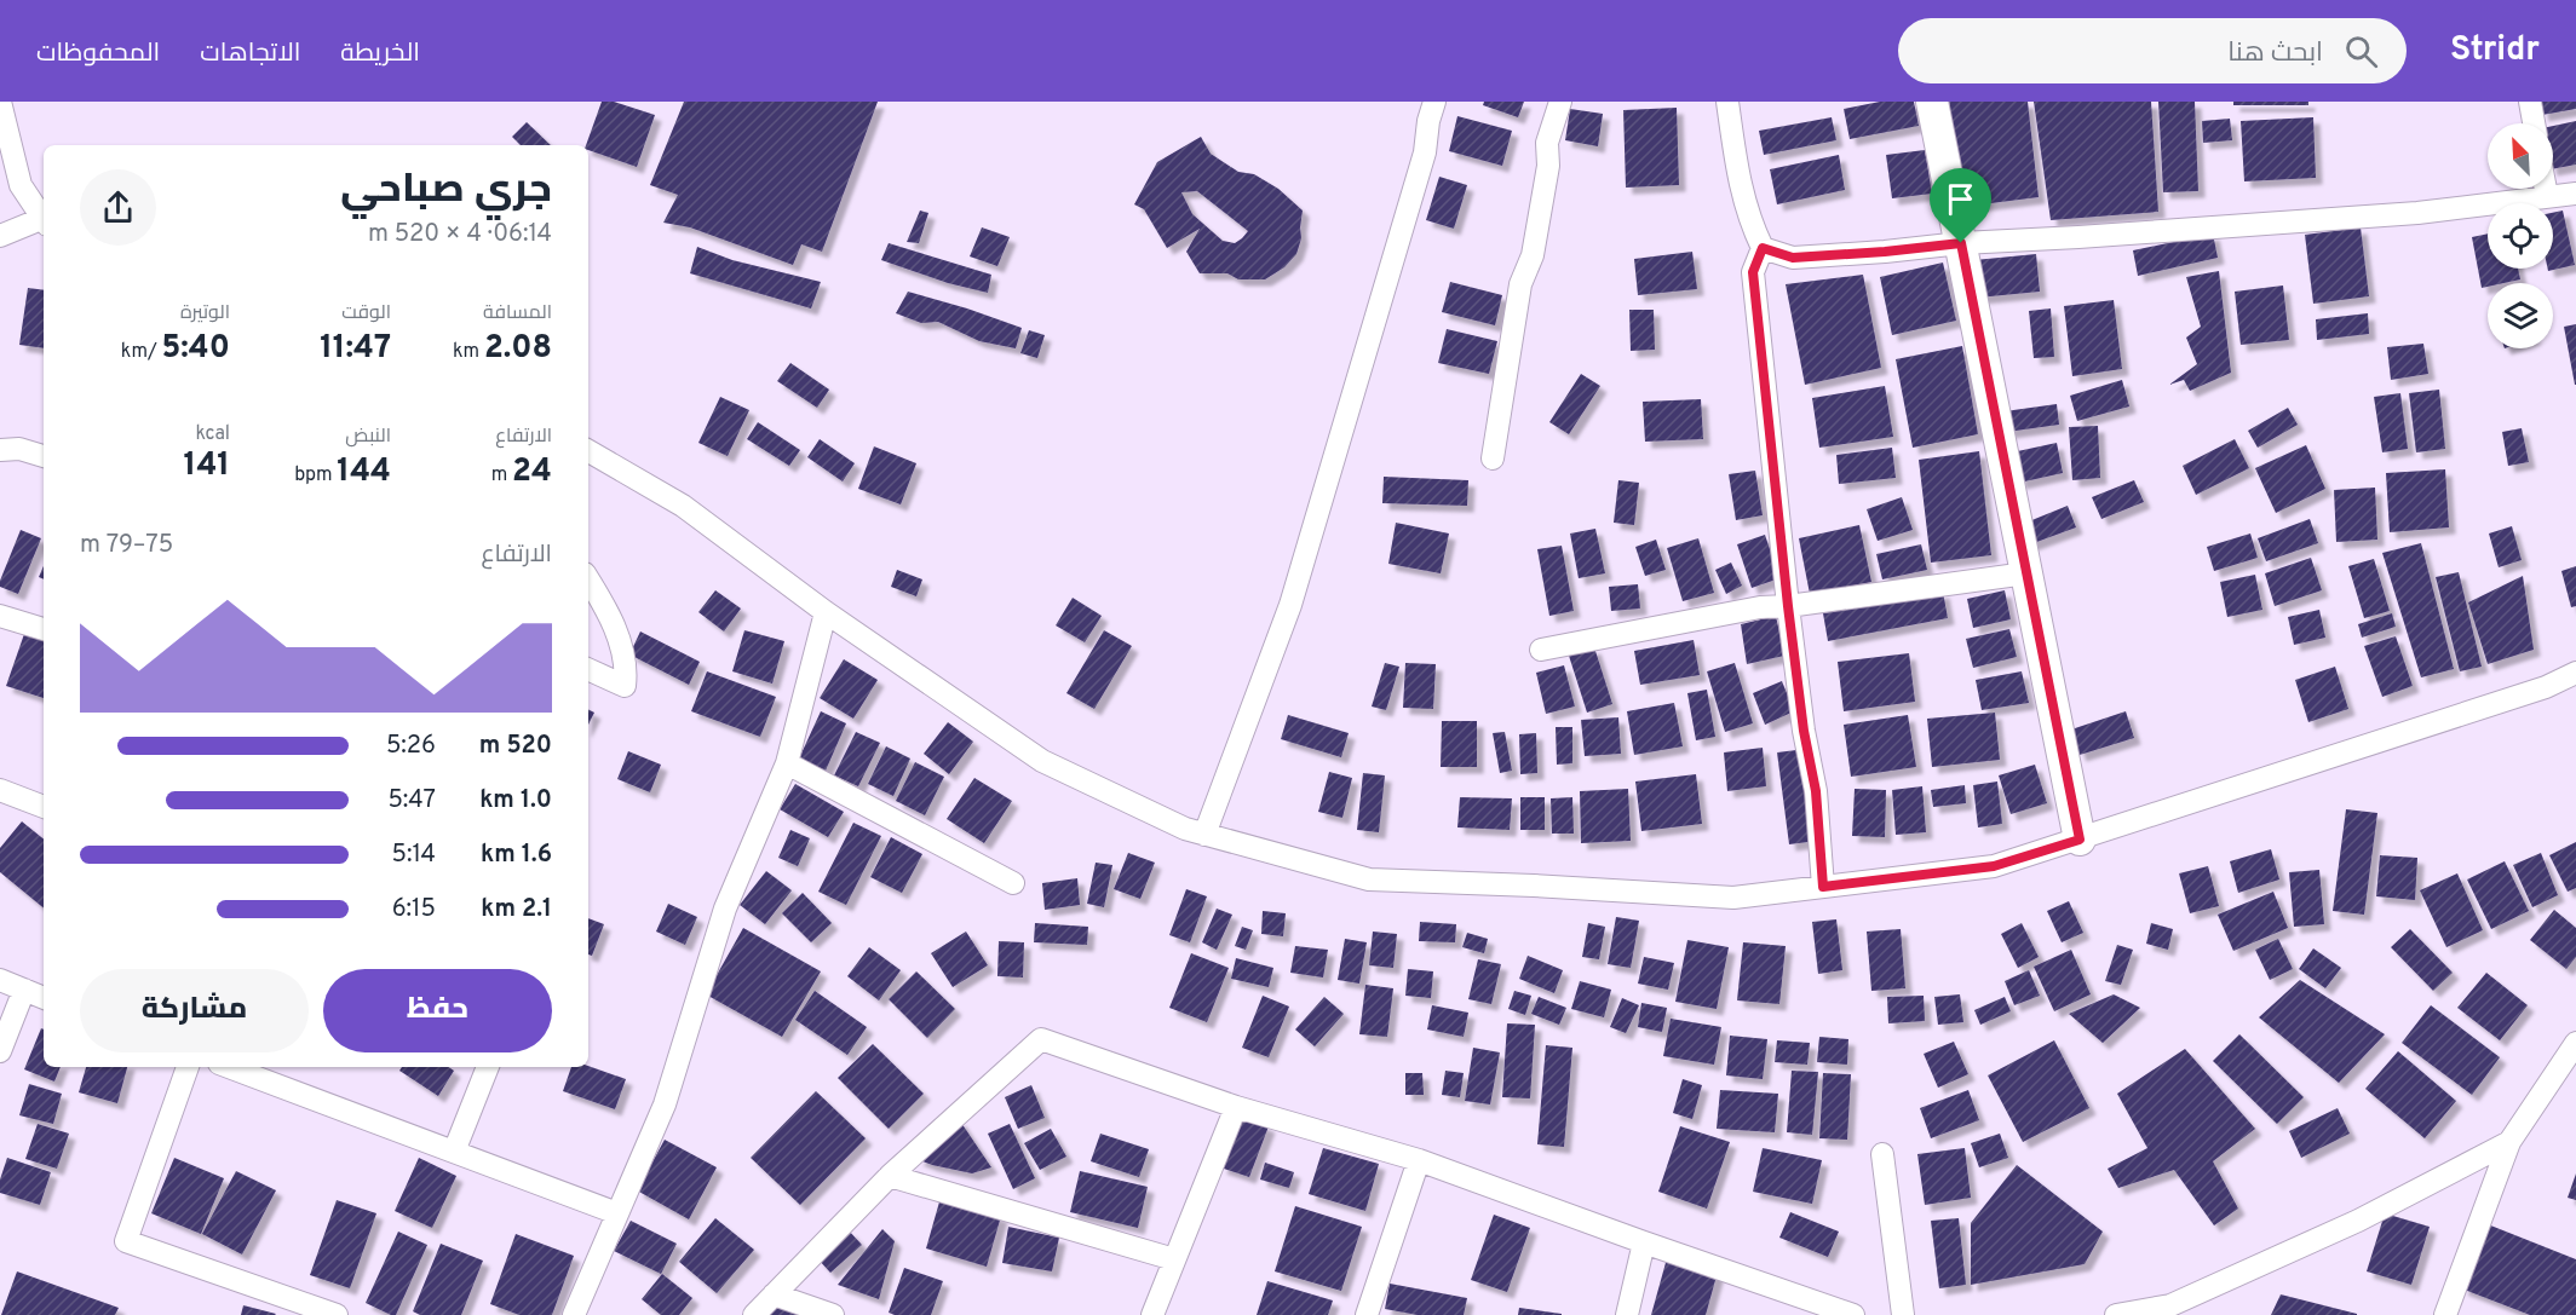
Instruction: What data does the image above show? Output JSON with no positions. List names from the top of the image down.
{
  "north": "top left",
  "page": {
    "header": "Stridr",
    "search": "ابحث هنا",
    "nav": ["الخريطة", "الاتجاهات", "المحفوظات"],
    "heading": ["جري صباحي", "06:14 · 4 × 520 m"],
    "stats": [
      ["المسافة", "2.08 km"],
      ["الوقت", "11:47"],
      ["الوتيرة", "5:40 /km"],
      ["الارتفاع", "24 m"],
      ["النبض", "144 bpm"],
      ["kcal", "141"]
    ],
    "chart": ["الارتفاع", "75–79 m"],
    "list": [
      {
        "name": "520 m",
        "note": "5:26"
      },
      {
        "name": "1.0 km",
        "note": "5:47"
      },
      {
        "name": "1.6 km",
        "note": "5:14"
      },
      {
        "name": "2.1 km",
        "note": "6:15"
      }
    ],
    "buttons": ["حفظ", "مشاركة"]
  }
}
